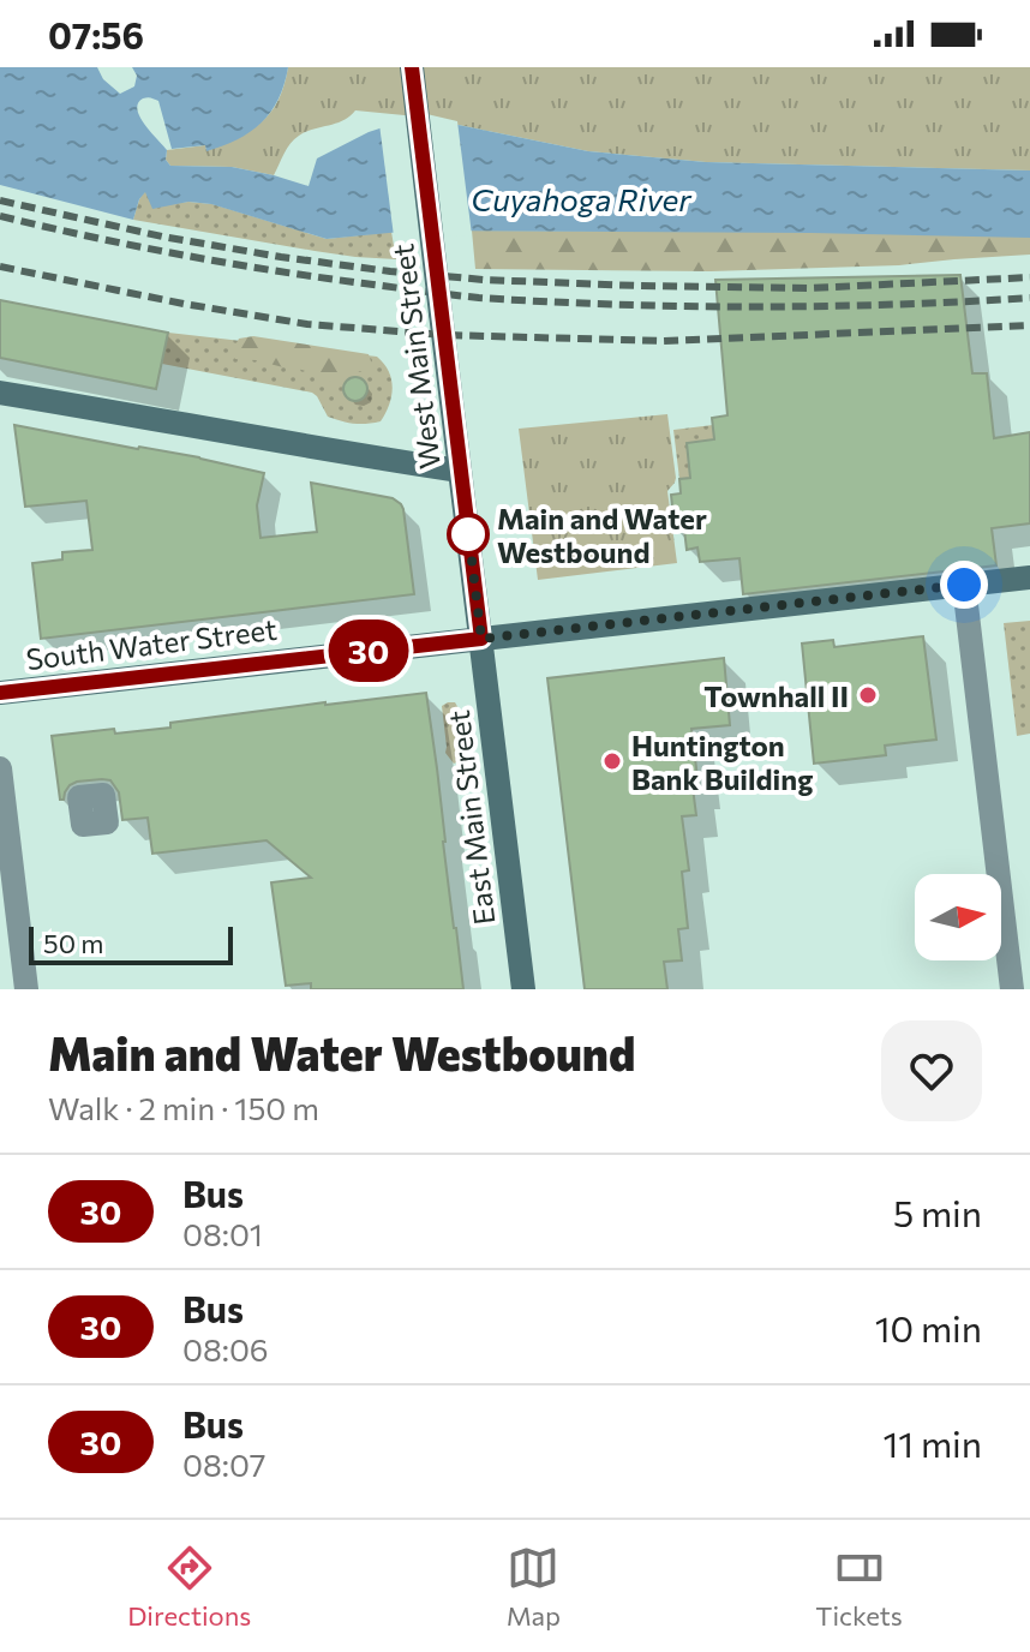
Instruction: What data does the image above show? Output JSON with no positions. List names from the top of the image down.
{
  "streets": {
    "main road": ["West Main Street", "South Water Street", "East Main Street"]
  },
  "crossings": [
    ["West Main Street", "South Water Street"],
    ["West Main Street", "East Main Street"],
    ["South Water Street", "East Main Street"]
  ],
  "water": ["Cuyahoga River"],
  "places": ["Main and Water Westbound", "Townhall II", "Huntington Bank Building"],
  "lines": ["bus line 30"],
  "scale_bar": "50 m",
  "north": "right",
  "page": {
    "status": "07:56",
    "on_map": "30",
    "scale": "50 m",
    "heading": ["Main and Water Westbound", "Walk · 2 min · 150 m"],
    "list": [
      {
        "mark": "30",
        "name": "Bus",
        "note": "08:01",
        "value": "5 min"
      },
      {
        "mark": "30",
        "name": "Bus",
        "note": "08:06",
        "value": "10 min"
      },
      {
        "mark": "30",
        "name": "Bus",
        "note": "08:07",
        "value": "11 min"
      }
    ],
    "tabs": ["Directions", "Map", "Tickets"]
  }
}
